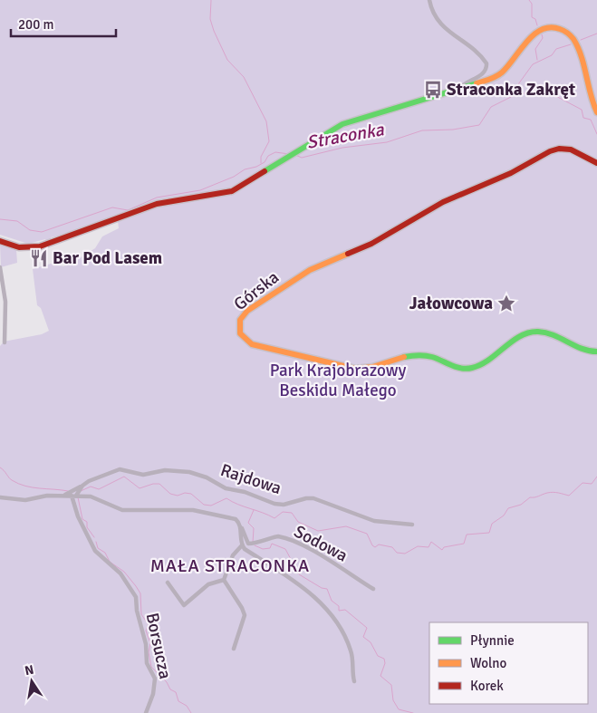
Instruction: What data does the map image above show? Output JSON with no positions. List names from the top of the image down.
{
  "streets": {
    "street": [
      "Górska",
      "Rajdowa",
      "Sodowa",
      "Borsucza"
    ]
  },
  "crossings": [
    ["Rajdowa", "Borsucza"]
  ],
  "districts": ["MAŁA STRACONKA"],
  "water": ["Straconka"],
  "parks": ["Park Krajobrazowy Beskidu Małego"],
  "places": {
    "bus stop": ["Straconka Zakręt"],
    "restaurant": ["Bar Pod Lasem"],
    "place": ["Jałowcowa"]
  },
  "legend": ["Płynnie", "Wolno", "Korek"],
  "scale_bar": "200 m",
  "north": "top"
}
